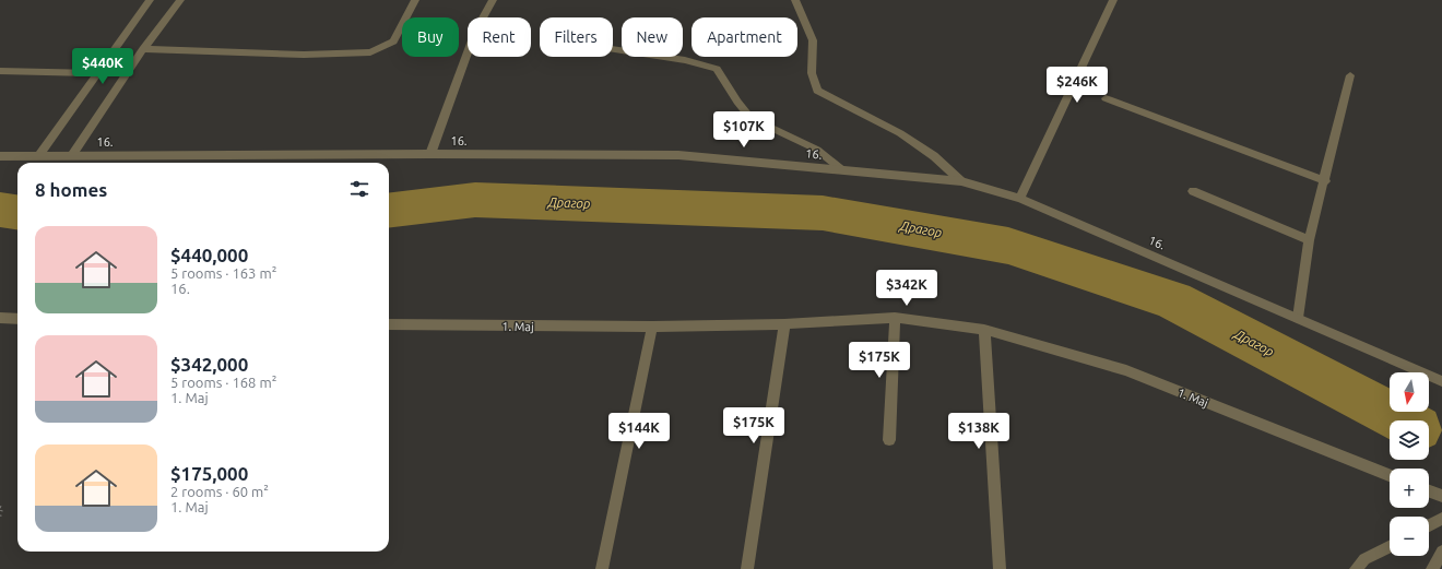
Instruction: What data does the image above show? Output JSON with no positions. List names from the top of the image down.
{
  "streets": {
    "street": ["16.", "1. Мај"]
  },
  "water": ["Драгор"],
  "north": "bottom",
  "page": {
    "chip": [
      "Buy",
      "Rent",
      "Filters",
      "New",
      "Apartment"
    ],
    "price": [
      "$440K",
      "$246K",
      "$107K",
      "$342K",
      "$175K",
      "$175K",
      "$144K",
      "$138K"
    ],
    "heading": "8 homes",
    "list": [
      {
        "name": "$440,000",
        "note": "5 rooms · 163 m² · 16."
      },
      {
        "name": "$342,000",
        "note": "5 rooms · 168 m² · 1. Мај"
      },
      {
        "name": "$175,000",
        "note": "2 rooms · 60 m² · 1. Мај"
      }
    ],
    "map_buttons": ["+", "−"]
  }
}
